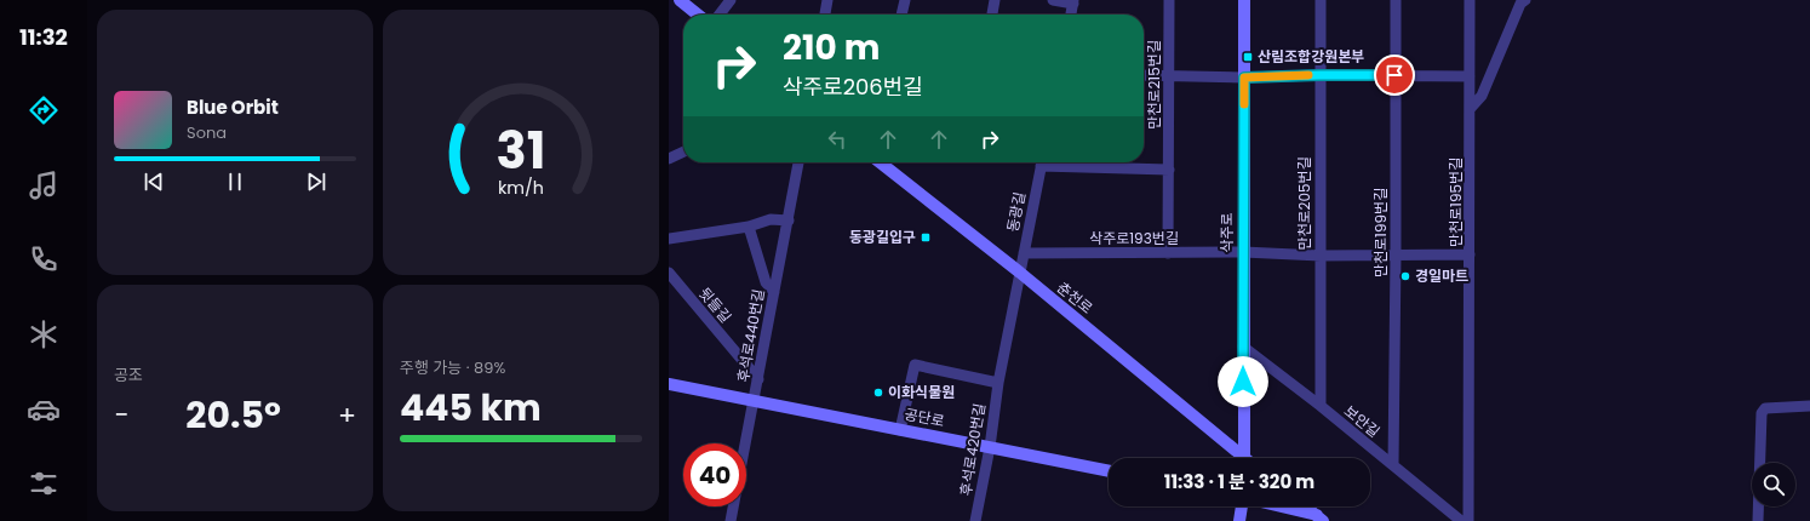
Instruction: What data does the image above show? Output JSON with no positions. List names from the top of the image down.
{
  "streets": {
    "street": [
      "만천로215번길",
      "만천로195번길",
      "만천로205번길",
      "동광길",
      "삭주로",
      "만천로199번길",
      "삭주로193번길",
      "춘천로",
      "뒷들길",
      "후석로440번길",
      "공단로",
      "보안길",
      "후석로420번길"
    ]
  },
  "crossings": [
    ["만천로215번길", "삭주로193번길"],
    ["만천로195번길", "삭주로193번길"],
    ["만천로205번길", "삭주로193번길"],
    ["만천로205번길", "보안길"],
    ["동광길", "삭주로193번길"],
    ["동광길", "춘천로"],
    ["동광길", "후석로420번길"],
    ["삭주로", "삭주로193번길"],
    ["삭주로", "보안길"],
    ["만천로199번길", "삭주로193번길"],
    ["만천로199번길", "보안길"],
    ["춘천로", "후석로420번길"],
    ["뒷들길", "후석로440번길"],
    ["후석로440번길", "공단로"],
    ["공단로", "후석로420번길"]
  ],
  "places": {
    "transit": ["산림조합강원본부", "동광길입구"],
    "other": ["경일마트", "이화식물원"]
  },
  "page": {
    "tabs": "11:32",
    "turn": ["210 m", "삭주로206번길"],
    "song": ["Blue Orbit", "Sona"],
    "tile": [
      "공조",
      ["주행 가능 · 89%", "445 km"]
    ],
    "heat": ["−", "20.5°", "+"],
    "limit": "40",
    "trip": "11:33 · 1 분 · 320 m",
    "gauge": ["31", "km/h"]
  }
}
